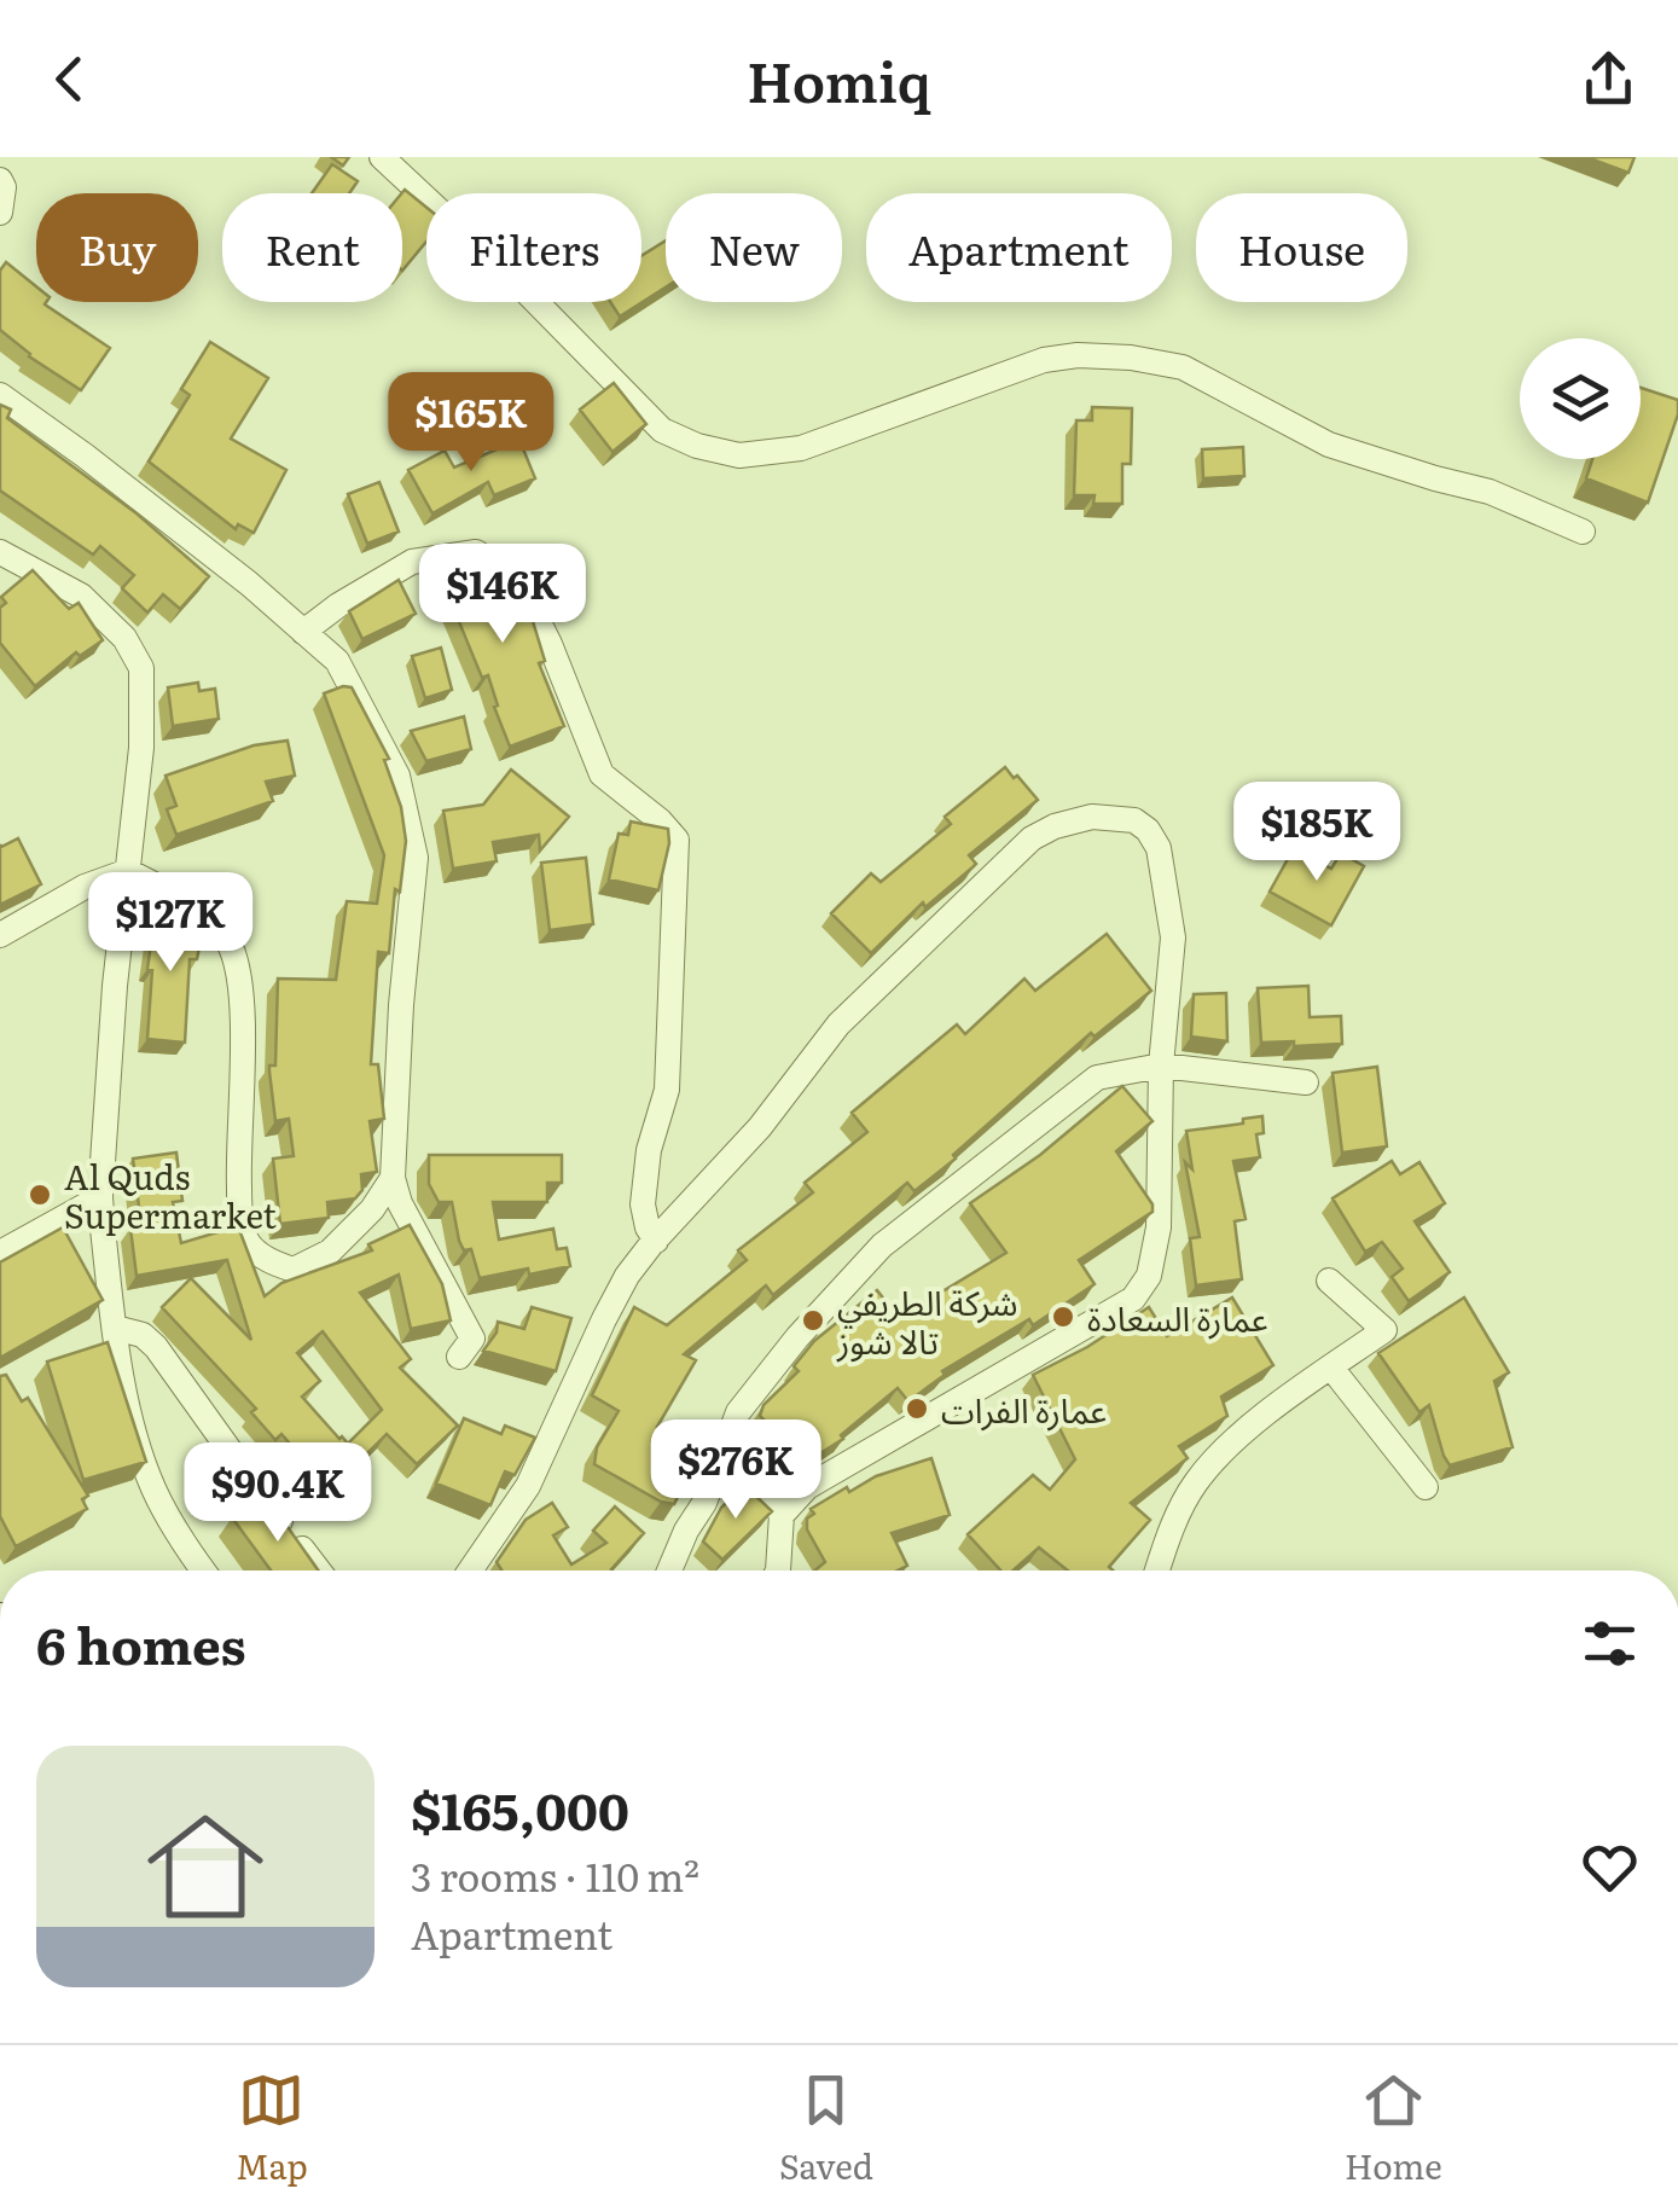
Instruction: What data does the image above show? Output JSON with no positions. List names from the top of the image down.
{
  "places": [
    "Al Quds Supermarket",
    "عمارة السعادة",
    "شركة الطريفي تالا شوز",
    "عمارة الفرات"
  ],
  "page": {
    "header": "Homiq",
    "chip": [
      "Buy",
      "Rent",
      "Filters",
      "New",
      "Apartment",
      "House"
    ],
    "price": [
      "$165K",
      "$146K",
      "$185K",
      "$127K",
      "$276K",
      "$90.4K"
    ],
    "heading": "6 homes",
    "list": [
      {
        "name": "$165,000",
        "note": "3 rooms · 110 m² · Apartment"
      }
    ],
    "tabs": ["Map", "Saved", "Home"]
  }
}
